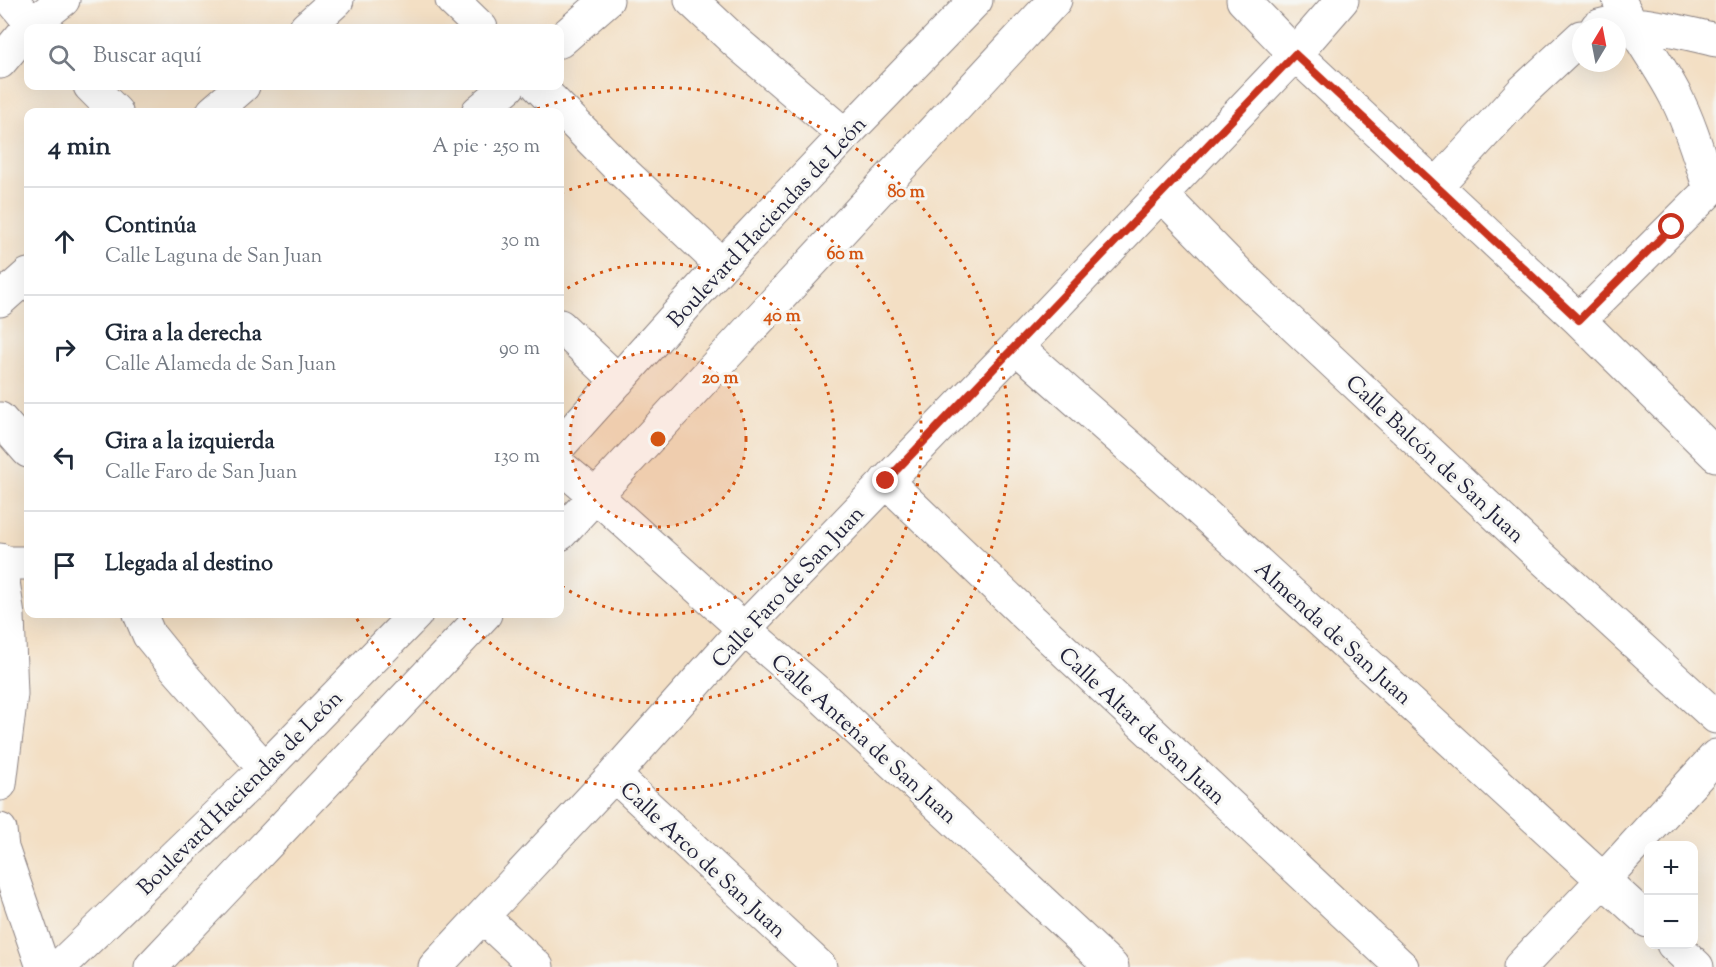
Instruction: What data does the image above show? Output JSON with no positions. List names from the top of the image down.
{
  "streets": {
    "street": [
      "Boulevard Haciendas de León",
      "Calle Balcón de San Juan",
      "Calle Faro de San Juan",
      "Almenda de San Juan",
      "Calle Altar de San Juan",
      "Calle Antena de San Juan",
      "Calle Arco de San Juan"
    ]
  },
  "crossings": [
    ["Calle Balcón de San Juan", "Calle Faro de San Juan"],
    ["Calle Faro de San Juan", "Almenda de San Juan"],
    ["Calle Faro de San Juan", "Calle Altar de San Juan"],
    ["Calle Faro de San Juan", "Calle Antena de San Juan"],
    ["Calle Faro de San Juan", "Calle Arco de San Juan"]
  ],
  "north": "top",
  "page": {
    "search": "Buscar aquí",
    "heading": ["4 min", "A pie · 250 m"],
    "list": [
      ["Continúa", "Calle Laguna de San Juan", "30 m"],
      ["Gira a la derecha", "Calle Alameda de San Juan", "90 m"],
      ["Gira a la izquierda", "Calle Faro de San Juan", "130 m"],
      "Llegada al destino"
    ],
    "map_buttons": ["+", "−"]
  },
  "rings": [
    "80 m",
    "60 m",
    "40 m",
    "20 m"
  ]
}
